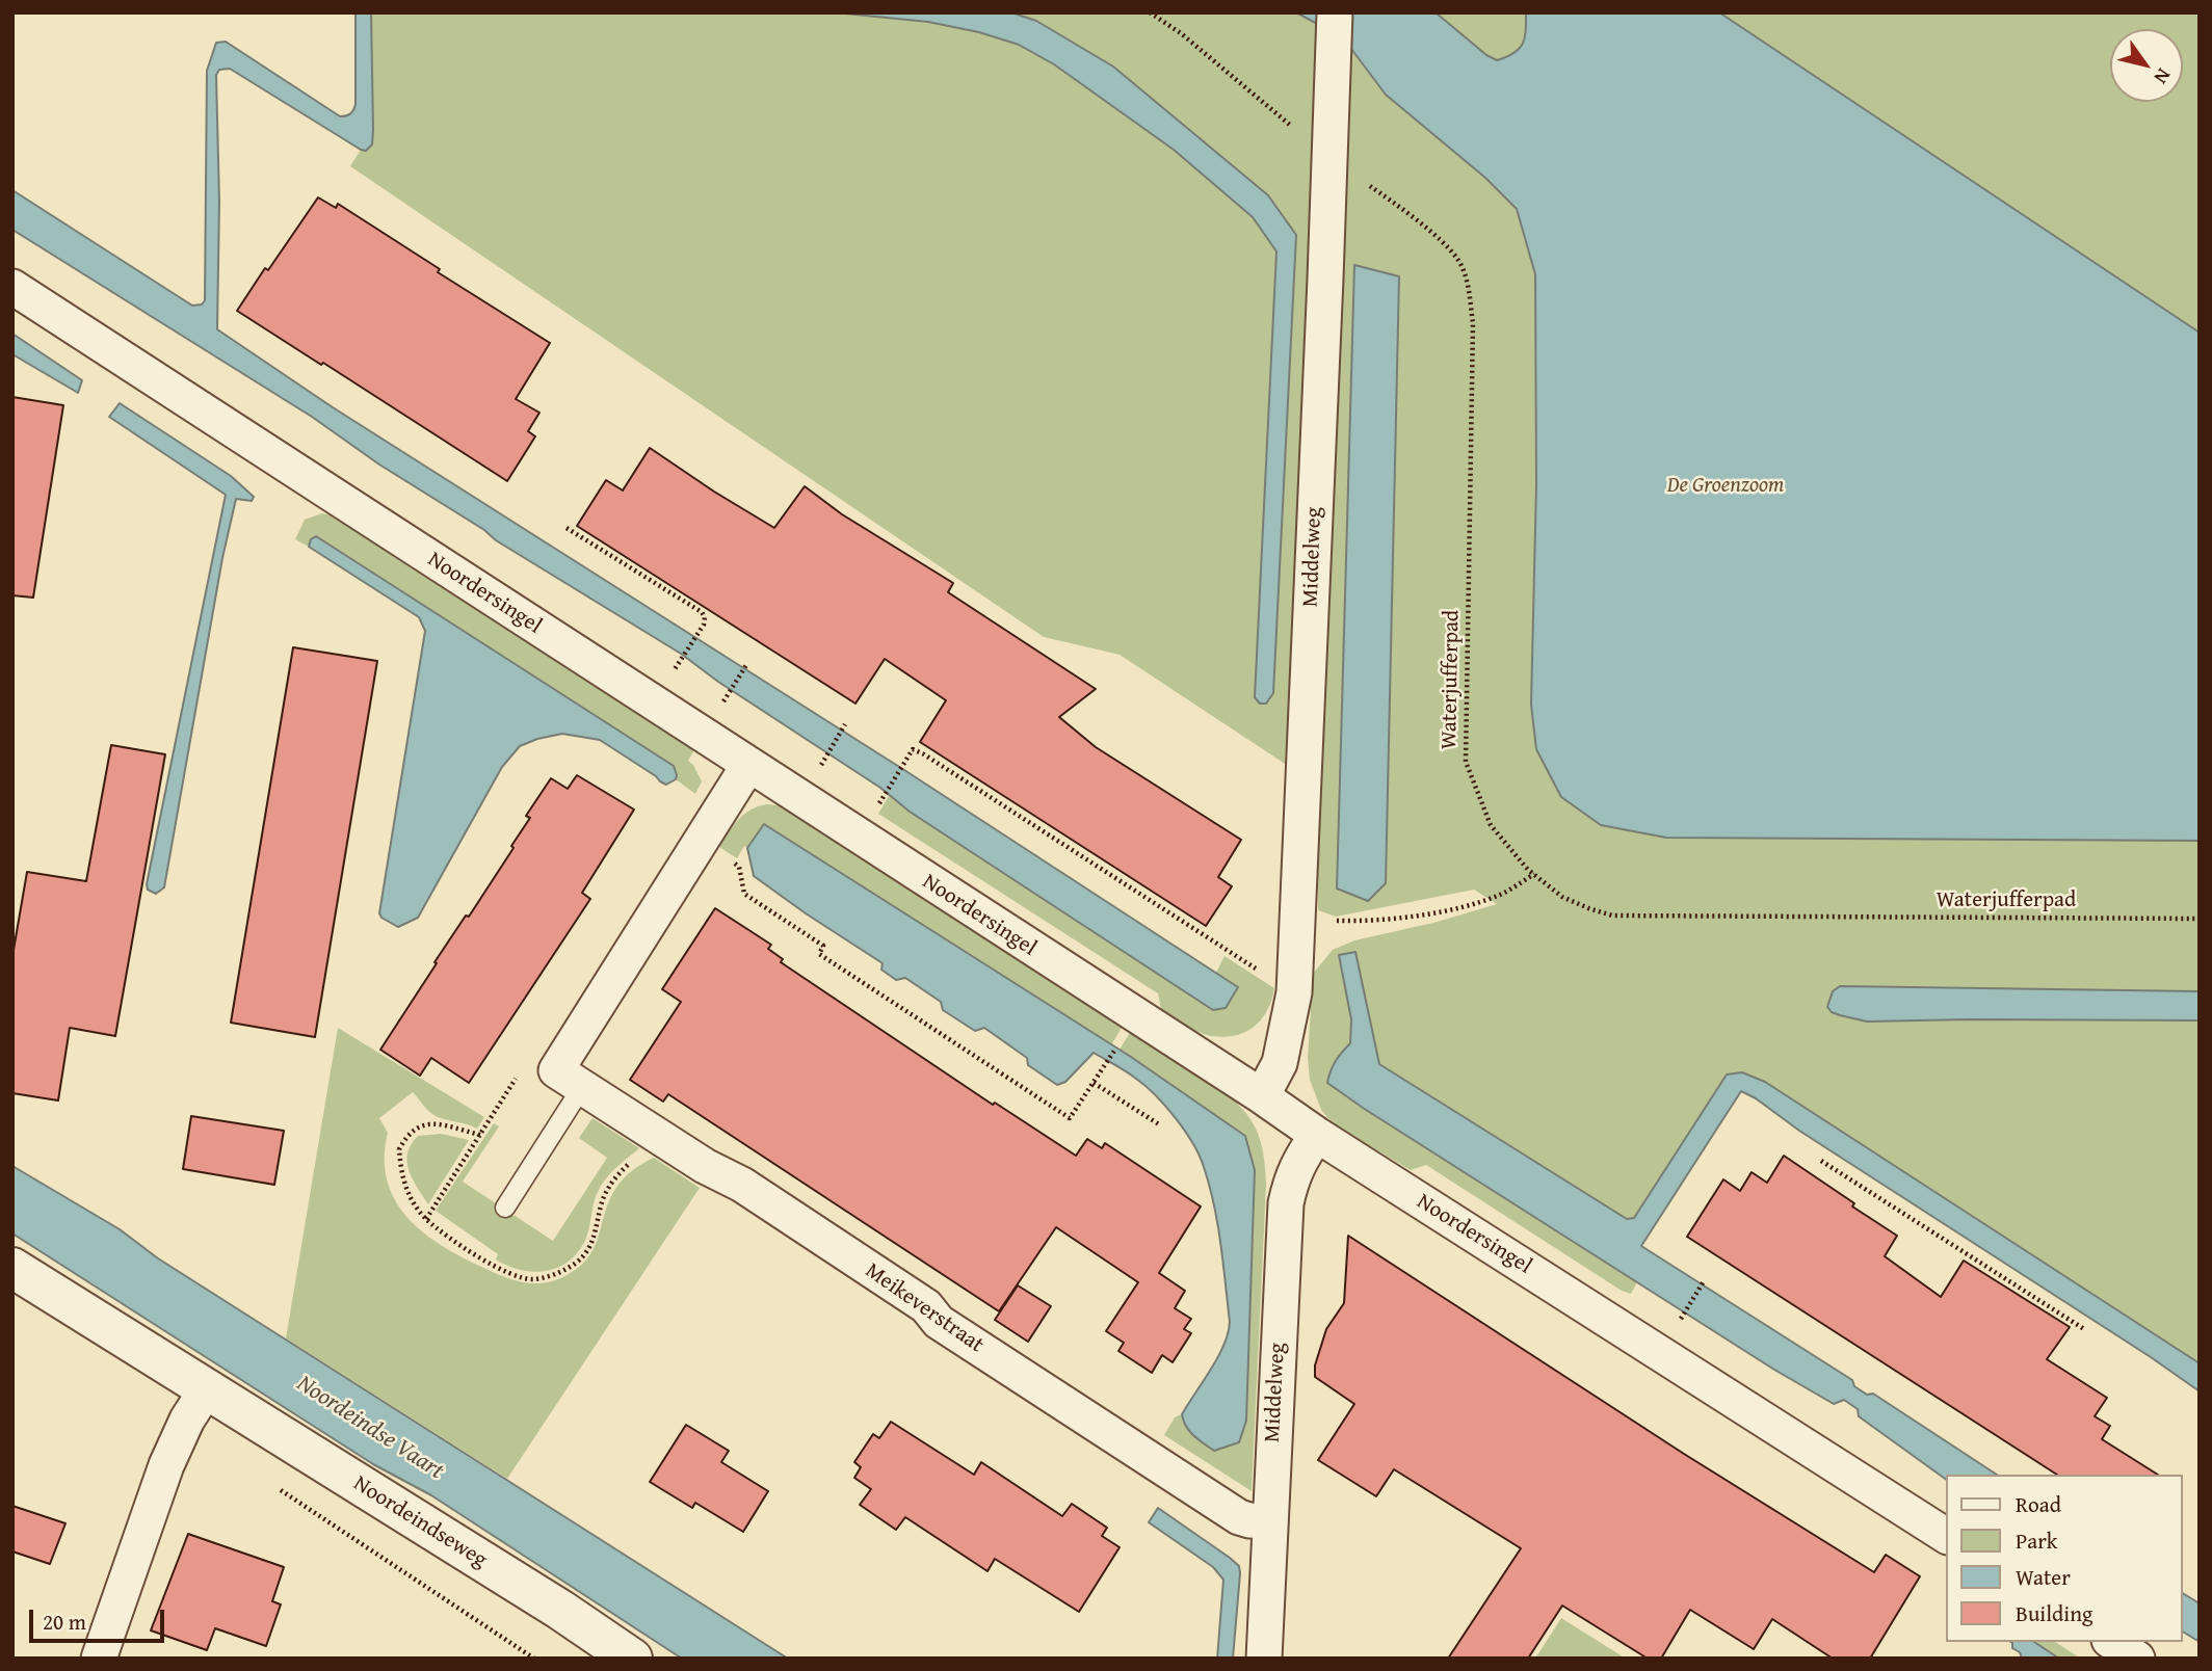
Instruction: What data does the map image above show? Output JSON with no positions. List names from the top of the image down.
{
  "streets": {
    "street": [
      "Middelweg",
      "Noordersingel",
      "Meikeverstraat",
      "Noordeindseweg"
    ],
    "path": ["Waterjufferpad"]
  },
  "crossings": [
    ["Middelweg", "Noordersingel"],
    ["Middelweg", "Waterjufferpad"],
    ["Middelweg", "Meikeverstraat"]
  ],
  "water": ["Noordeindse Vaart"],
  "parks": ["De Groenzoom"],
  "legend": [
    "Road",
    "Park",
    "Water",
    "Building"
  ],
  "scale_bar": "20 m",
  "north": "bottom right"
}
